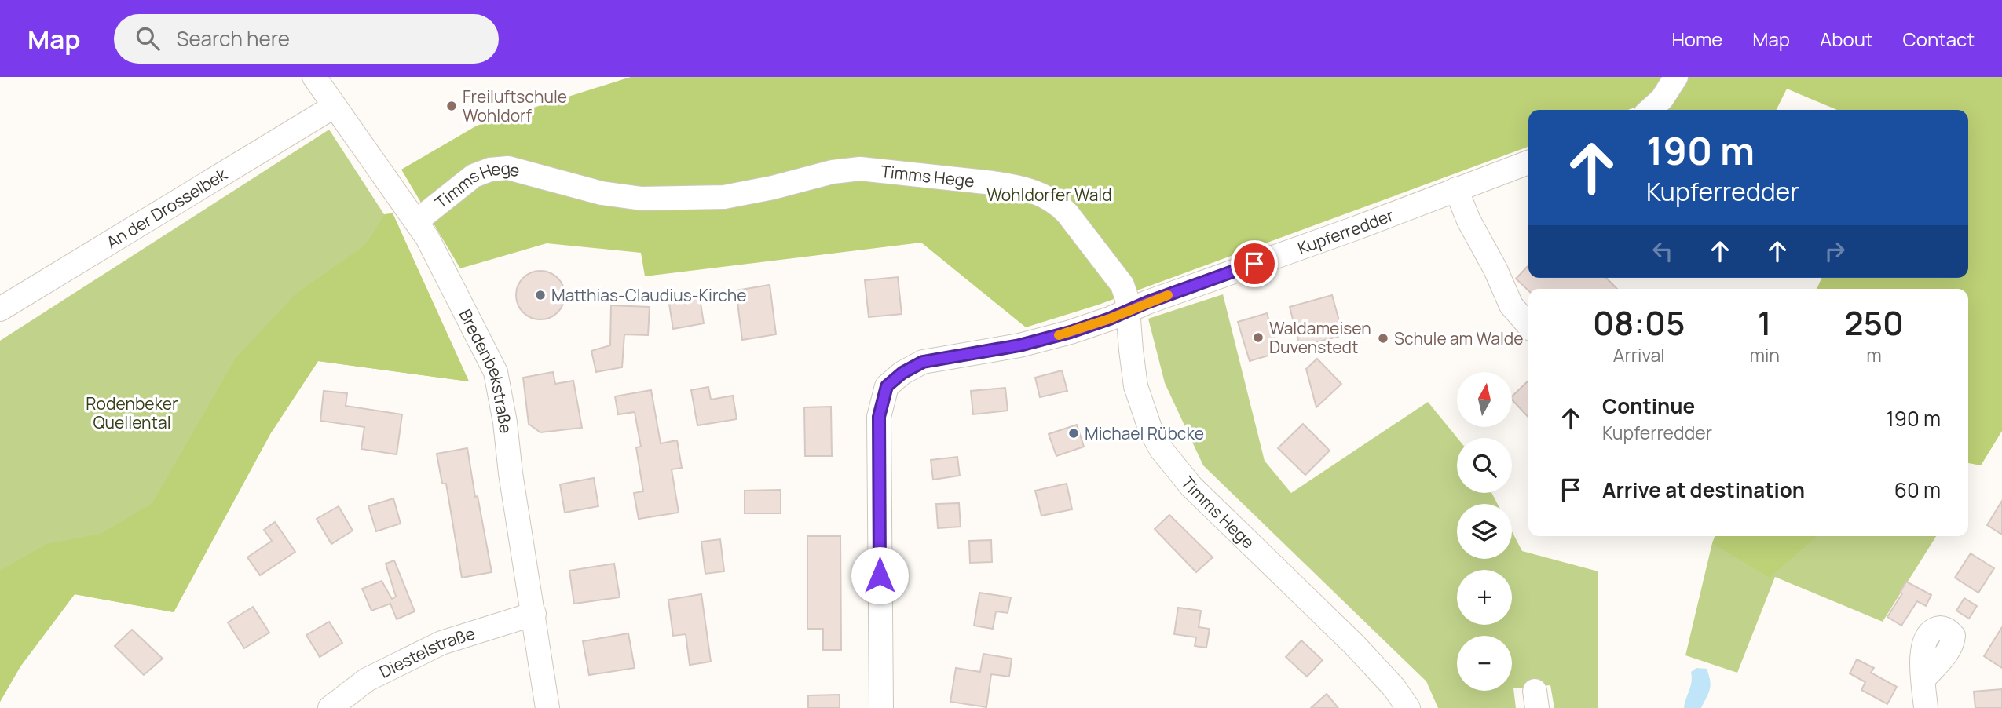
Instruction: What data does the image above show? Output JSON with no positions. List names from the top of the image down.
{
  "streets": {
    "street": [
      "Timms Hege",
      "An der Drosselbek",
      "Kupferredder",
      "Bredenbekstraße",
      "Diestelstraße"
    ]
  },
  "crossings": [
    ["Timms Hege", "Kupferredder"],
    ["Timms Hege", "Bredenbekstraße"],
    ["An der Drosselbek", "Bredenbekstraße"],
    ["Bredenbekstraße", "Diestelstraße"]
  ],
  "parks": ["Wohldorfer Wald", "Rodenbeker Quellental"],
  "places": [
    "Freiluftschule Wohldorf",
    "Matthias-Claudius-Kirche",
    "Waldameisen Duvenstedt",
    "Schule am Walde",
    "Michael Rübcke"
  ],
  "north": "top",
  "page": {
    "header": "Map",
    "search": "Search here",
    "nav": [
      "Home",
      "Map",
      "About",
      "Contact"
    ],
    "turn": ["190 m", "Kupferredder"],
    "eta": [
      "08:05",
      "Arrival",
      "1",
      "min",
      "250",
      "m"
    ],
    "map_buttons": ["+", "−"],
    "list": [
      {
        "name": "Continue",
        "note": "Kupferredder",
        "value": "190 m"
      },
      {
        "name": "Arrive at destination",
        "value": "60 m"
      }
    ]
  }
}
